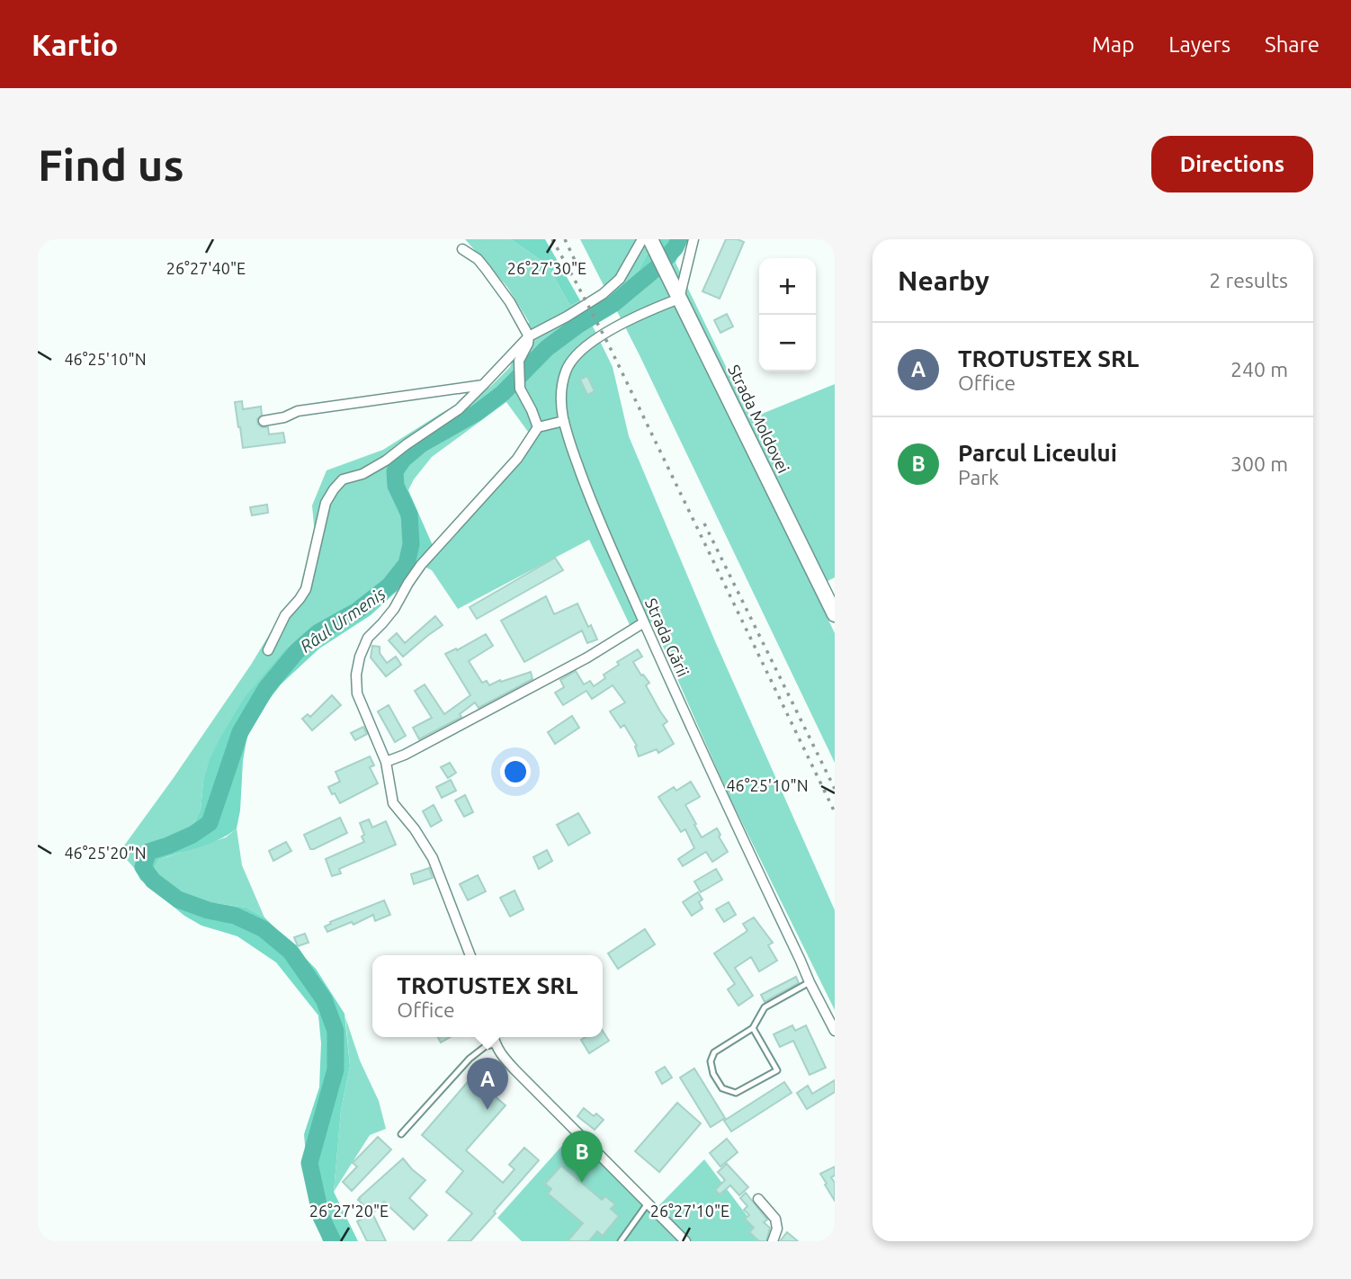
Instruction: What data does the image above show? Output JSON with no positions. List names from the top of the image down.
{
  "streets": {
    "main road": ["Strada Moldovei"],
    "street": ["Strada Gării"]
  },
  "crossings": [
    ["Strada Moldovei", "Strada Gării"]
  ],
  "water": ["Râul Urmeniș"],
  "page": {
    "header": "Kartio",
    "nav": ["Map", "Layers", "Share"],
    "buttons": "Directions",
    "title": "Find us",
    "heading": ["Nearby", "2 results"],
    "map_buttons": ["+", "−"],
    "list": [
      {
        "mark": "A",
        "name": "TROTUSTEX SRL",
        "note": "Office",
        "value": "240 m"
      },
      {
        "mark": "B",
        "name": "Parcul Liceului",
        "note": "Park",
        "value": "300 m"
      }
    ],
    "popup": ["TROTUSTEX SRL", "Office"],
    "pins": ["A", "B"]
  },
  "coordinates": [
    "26°27'40\"E",
    "26°27'30\"E",
    "46°25'10\"N",
    "46°25'20\"N",
    "26°27'20\"E",
    "26°27'10\"E"
  ]
}
